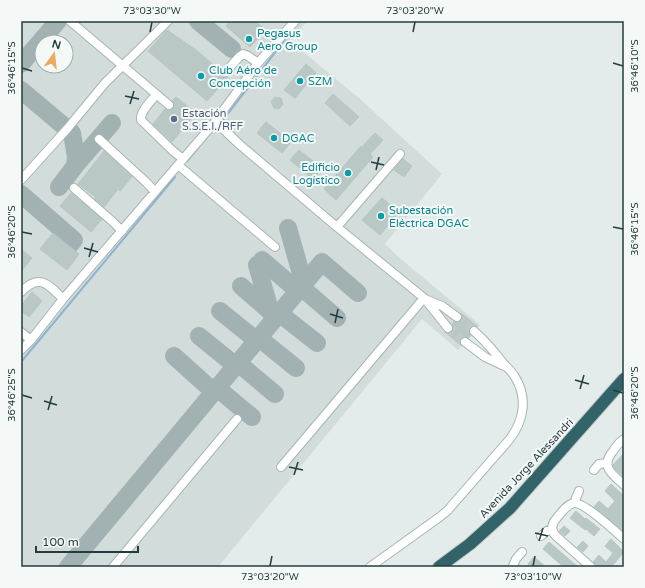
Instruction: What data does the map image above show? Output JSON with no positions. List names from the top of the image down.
{
  "streets": {
    "highway": ["Avenida Jorge Alessandri"]
  },
  "places": [
    "Pegasus Aero Group",
    "Club Aéro de Concepción",
    "SZM",
    "Estación S.S.E.I./RFF",
    "DGAC",
    "Edificio Logístico",
    "Subestación Eléctrica DGAC"
  ],
  "scale_bar": "100 m",
  "north": "top",
  "coordinates": [
    "73°03'30\"W",
    "73°03'20\"W",
    "36°46'10\"S",
    "36°46'15\"S",
    "36°46'20\"S",
    "36°46'25\"S",
    "73°03'10\"W"
  ]
}
